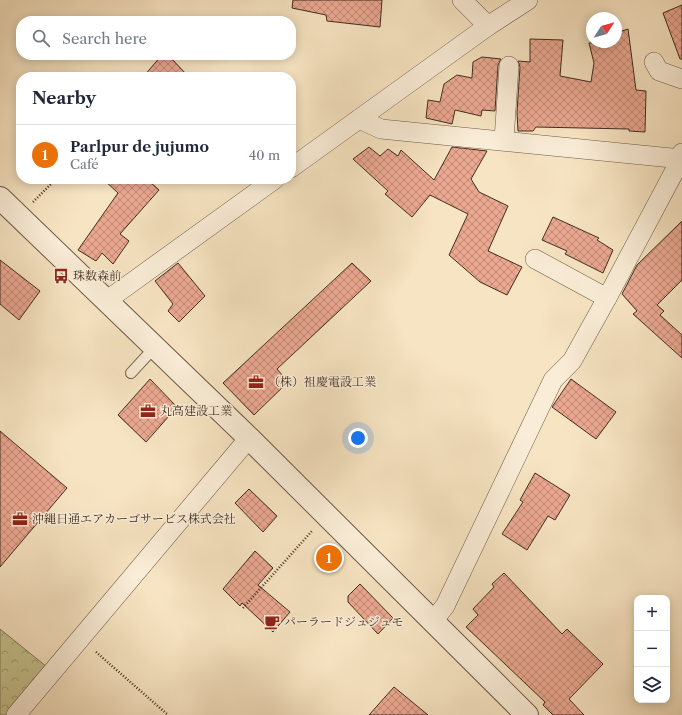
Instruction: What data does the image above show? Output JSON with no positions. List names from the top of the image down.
{
  "places": {
    "bus stop": ["珠数森前"],
    "office": ["（株）祖慶電設工業", "丸高建設工業", "沖縄日通エアカーゴサービス株式会社"],
    "cafe": ["パーラードジュジュモ"]
  },
  "north": "top right",
  "page": {
    "search": "Search here",
    "heading": "Nearby",
    "list": [
      {
        "mark": "1",
        "name": "Parlpur de jujumo",
        "note": "Café",
        "value": "40 m"
      }
    ],
    "pins": "1",
    "map_buttons": ["+", "−"]
  }
}
